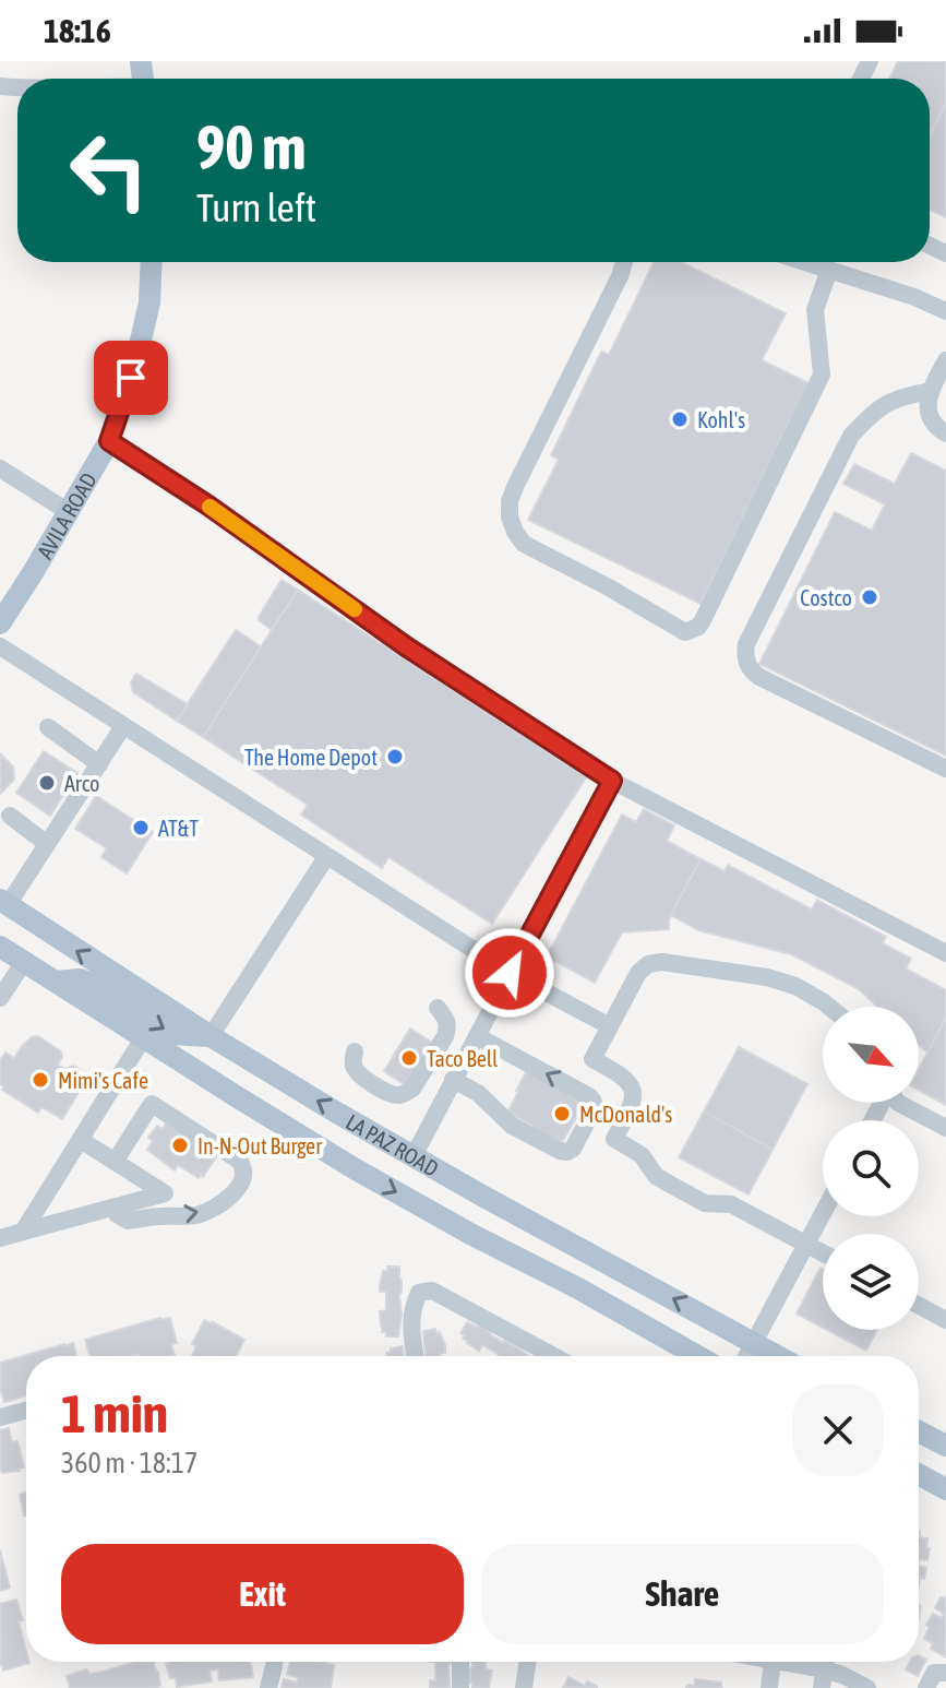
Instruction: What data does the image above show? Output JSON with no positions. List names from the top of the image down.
{
  "streets": {
    "main road": ["AVILA ROAD", "LA PAZ ROAD"]
  },
  "places": [
    "Kohl's",
    "Costco",
    "The Home Depot",
    "Arco",
    "AT&T",
    "Taco Bell",
    "Mimi's Cafe",
    "McDonald's",
    "In-N-Out Burger"
  ],
  "north": "bottom right",
  "page": {
    "status": "18:16",
    "turn": ["90 m", "Turn left"],
    "heading": ["1 min", "360 m · 18:17"],
    "buttons": ["Exit", "Share"]
  }
}
